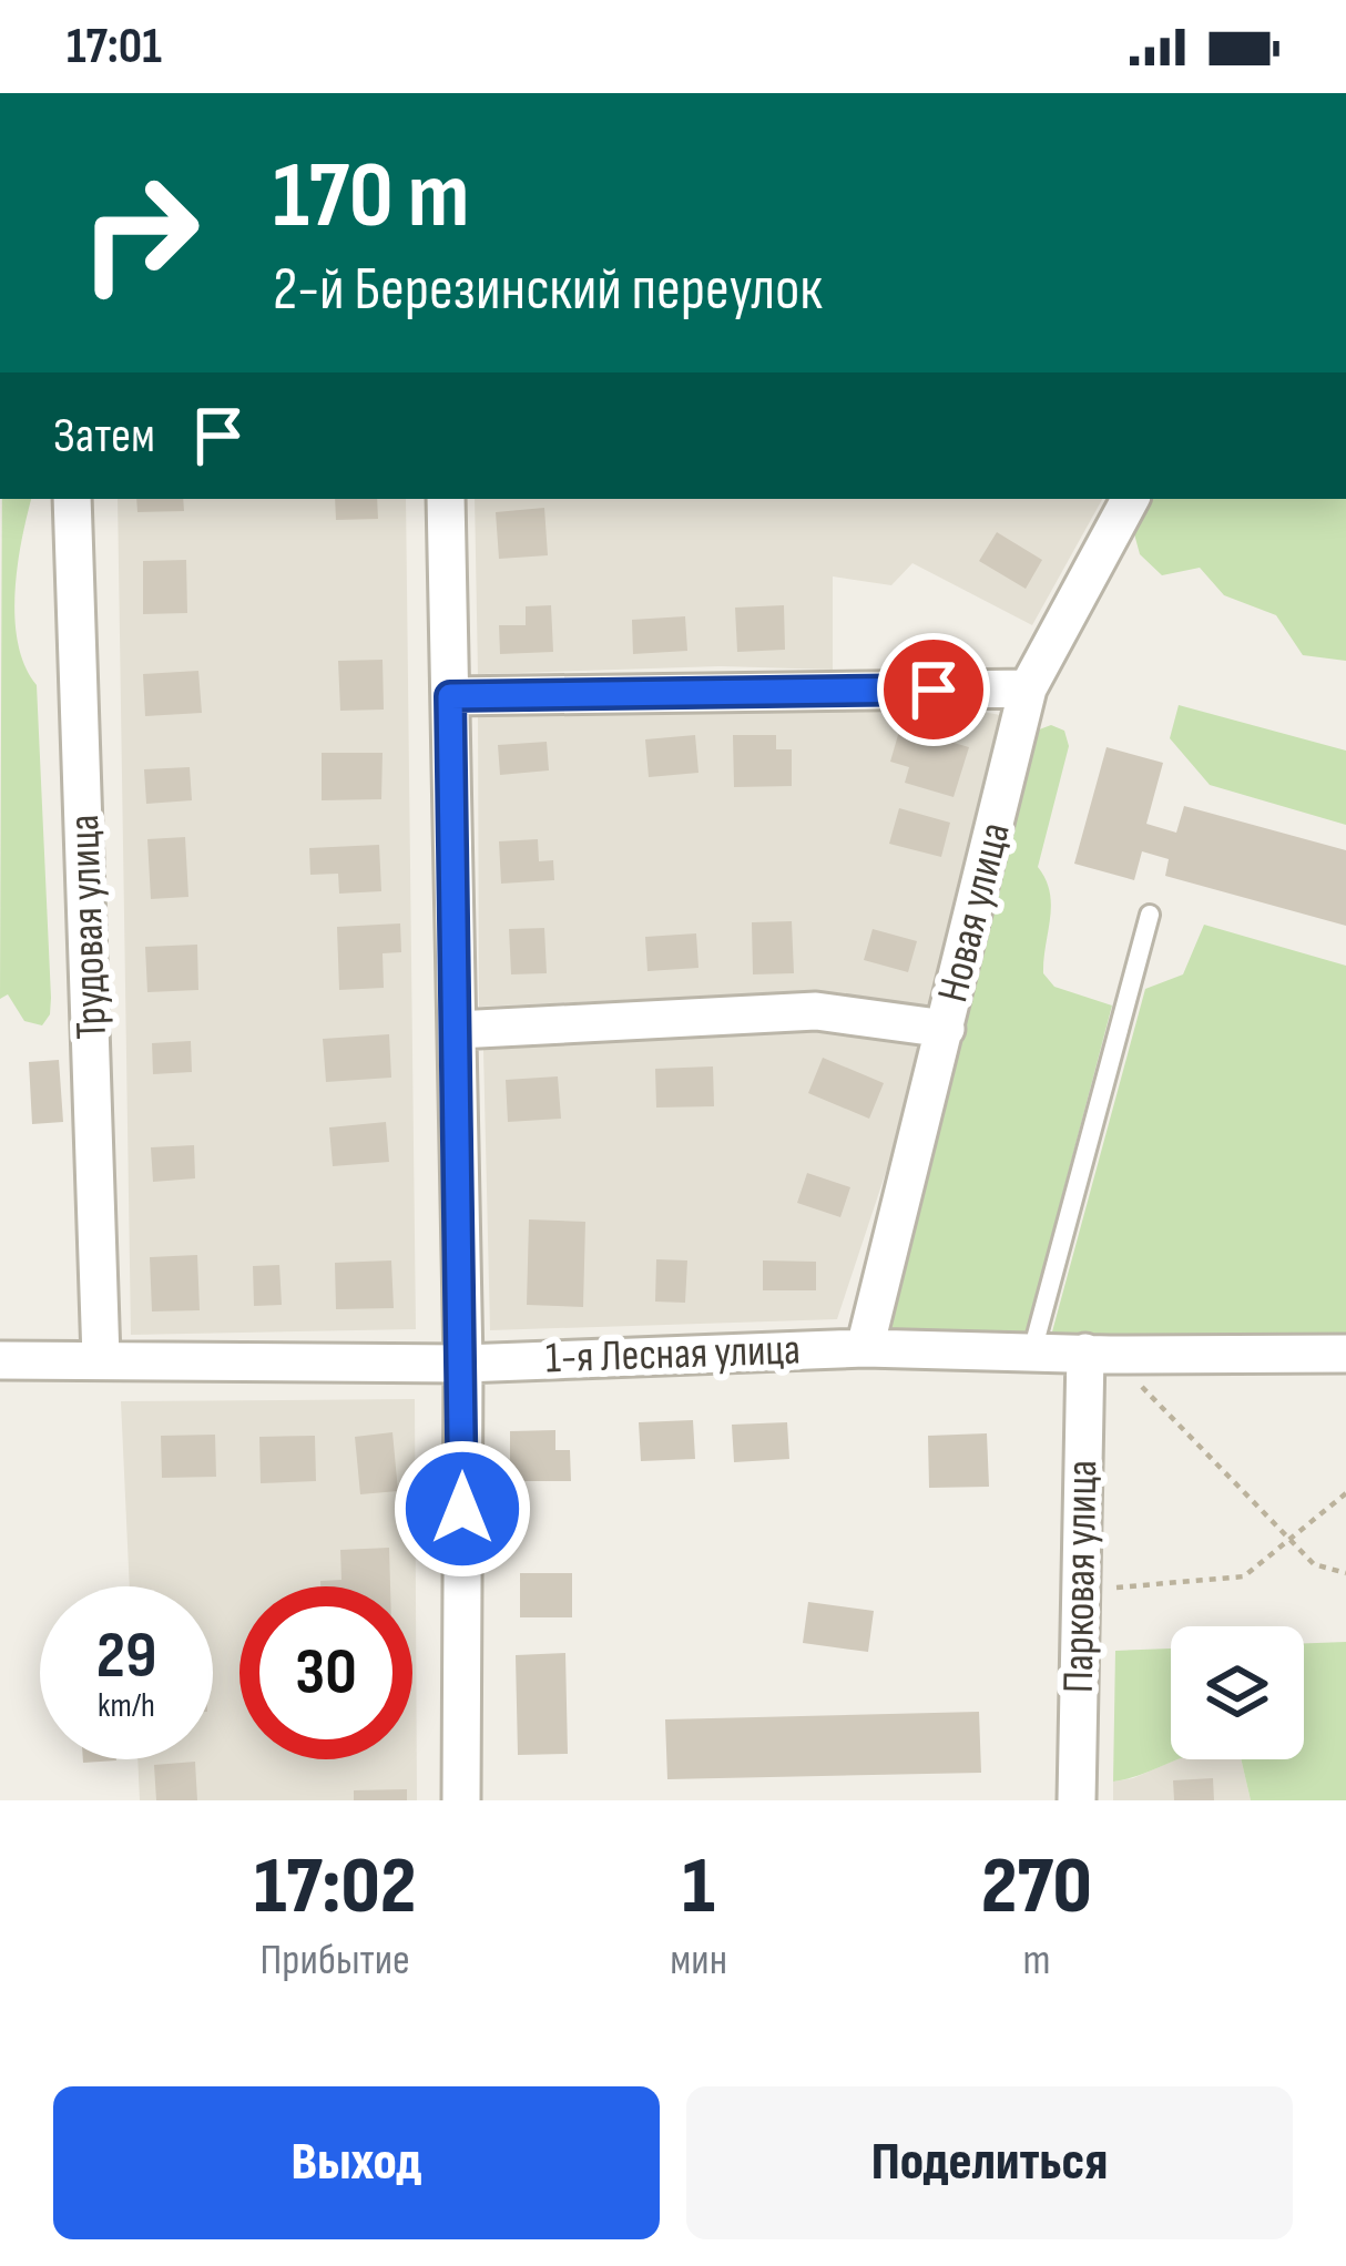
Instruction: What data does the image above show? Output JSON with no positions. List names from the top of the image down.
{
  "streets": {
    "street": [
      "Новая улица",
      "Трудовая улица",
      "1-я Лесная улица",
      "Парковая улица"
    ]
  },
  "crossings": [
    ["Новая улица", "1-я Лесная улица"],
    ["Трудовая улица", "1-я Лесная улица"],
    ["1-я Лесная улица", "Парковая улица"]
  ],
  "page": {
    "status": "17:01",
    "turn": ["170 m", "2-й Березинский переулок"],
    "then": "Затем",
    "speed": "29 km/h",
    "limit": "30",
    "eta": [
      "17:02",
      "Прибытие",
      "1",
      "мин",
      "270",
      "m"
    ],
    "buttons": ["Выход", "Поделиться"]
  }
}
